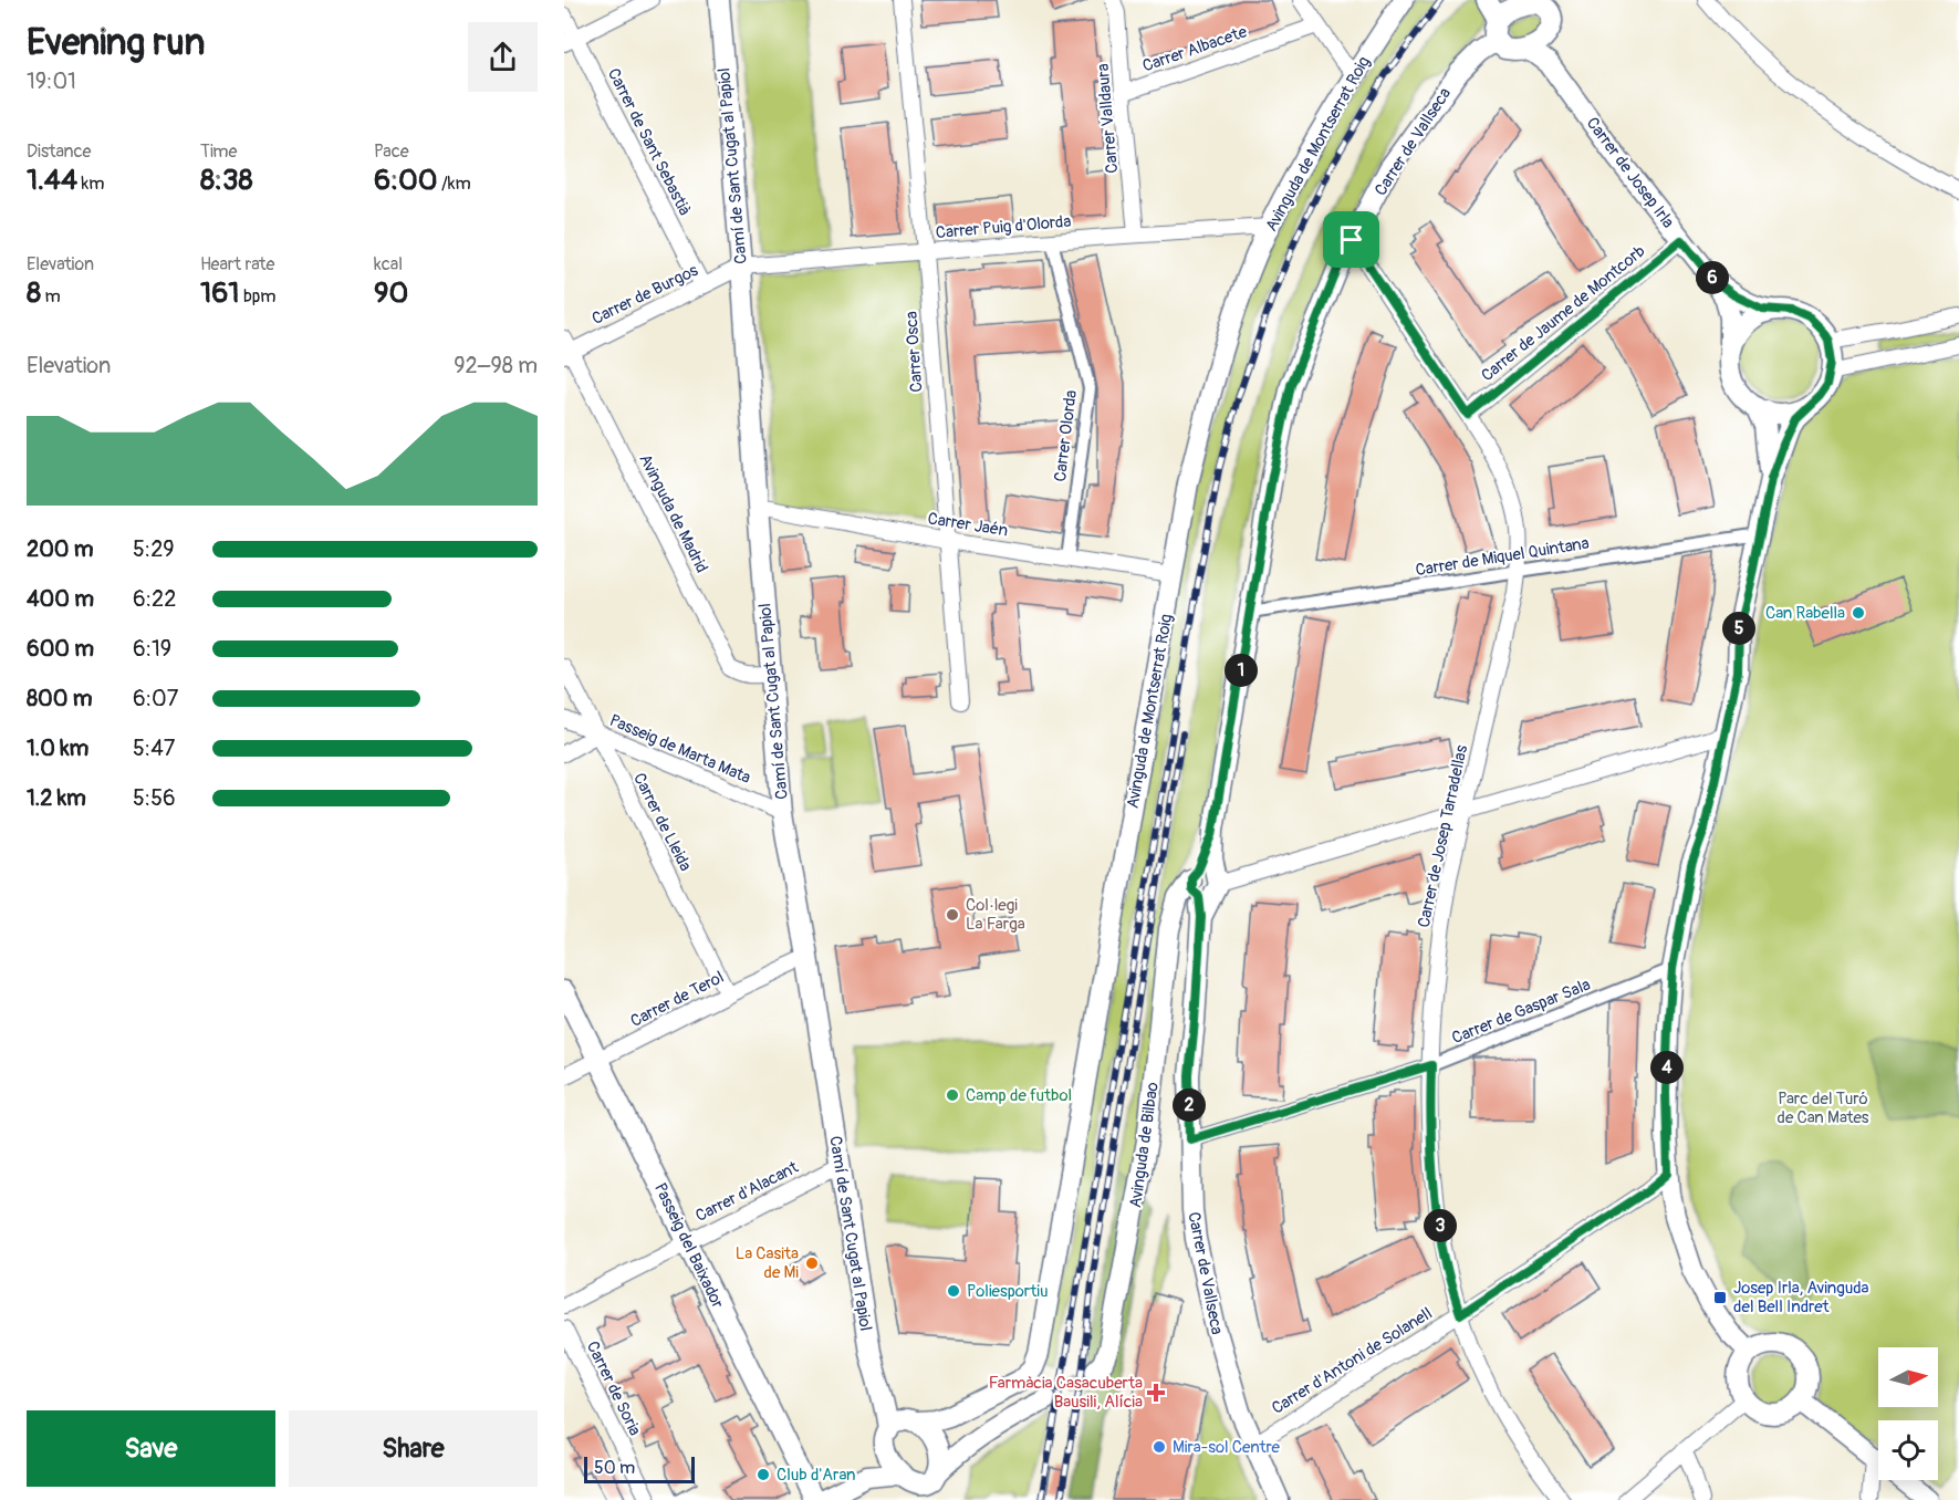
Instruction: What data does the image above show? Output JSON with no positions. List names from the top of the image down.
{
  "streets": {
    "street": [
      "Carrer Albacete",
      "Carrer Valldaura",
      "Carrer de Sant Sebastià",
      "Carrer de Vallseca",
      "Avinguda de Montserrat Roig",
      "Camí de Sant Cugat al Papiol",
      "Carrer de Josep Irla",
      "Carrer Puig d'Olorda",
      "Carrer de Burgos",
      "Carrer de Jaume de Montcorb",
      "Carrer Osca",
      "Carrer Olorda",
      "Avinguda de Madrid",
      "Carrer Jaén",
      "Carrer de Miquel Quintana",
      "Passeig de Marta Mata",
      "Carrer de Lleida",
      "Carrer de Josep Tarradellas",
      "Carrer de Terol",
      "Carrer de Gaspar Sala",
      "Avinguda de Bilbao",
      "Carrer d'Alacant",
      "Passeig del Baixador",
      "Carrer d'Antoni de Solanell",
      "Carrer de Soria"
    ]
  },
  "crossings": [
    ["Carrer Albacete", "Carrer Valldaura"],
    ["Carrer Valldaura", "Carrer Puig d'Olorda"],
    ["Carrer de Sant Sebastià", "Carrer de Burgos"],
    ["Carrer de Vallseca", "Carrer de Miquel Quintana"],
    ["Carrer de Vallseca", "Carrer de Josep Tarradellas"],
    ["Carrer de Vallseca", "Carrer de Gaspar Sala"],
    ["Carrer de Vallseca", "Avinguda de Bilbao"],
    ["Carrer de Vallseca", "Carrer d'Antoni de Solanell"],
    ["Avinguda de Montserrat Roig", "Camí de Sant Cugat al Papiol"],
    ["Avinguda de Montserrat Roig", "Carrer Puig d'Olorda"],
    ["Avinguda de Montserrat Roig", "Carrer Jaén"],
    ["Camí de Sant Cugat al Papiol", "Carrer Puig d'Olorda"],
    ["Camí de Sant Cugat al Papiol", "Carrer de Burgos"],
    ["Camí de Sant Cugat al Papiol", "Avinguda de Madrid"],
    ["Camí de Sant Cugat al Papiol", "Carrer Jaén"],
    ["Camí de Sant Cugat al Papiol", "Passeig de Marta Mata"],
    ["Camí de Sant Cugat al Papiol", "Carrer de Terol"],
    ["Camí de Sant Cugat al Papiol", "Carrer d'Alacant"],
    ["Carrer de Josep Irla", "Carrer de Jaume de Montcorb"],
    ["Carrer Puig d'Olorda", "Carrer de Burgos"],
    ["Carrer Puig d'Olorda", "Carrer Osca"],
    ["Carrer Puig d'Olorda", "Carrer Olorda"],
    ["Carrer de Burgos", "Avinguda de Madrid"],
    ["Carrer de Jaume de Montcorb", "Carrer de Josep Tarradellas"],
    ["Carrer Osca", "Carrer Jaén"],
    ["Carrer Olorda", "Carrer Jaén"],
    ["Carrer de Miquel Quintana", "Carrer de Josep Tarradellas"],
    ["Passeig de Marta Mata", "Carrer de Lleida"],
    ["Carrer de Lleida", "Carrer de Terol"],
    ["Carrer de Josep Tarradellas", "Carrer de Gaspar Sala"],
    ["Carrer de Josep Tarradellas", "Carrer d'Antoni de Solanell"],
    ["Carrer de Terol", "Passeig del Baixador"],
    ["Carrer d'Alacant", "Passeig del Baixador"]
  ],
  "parks": ["Parc del Turó de Can Mates"],
  "places": {
    "other": [
      "Can Rabella",
      "Col·legi La Farga",
      "Camp de futbol",
      "La Casita de Mi",
      "Poliesportiu",
      "Mira-sol Centre",
      "Club d'Aran"
    ],
    "transit": ["Josep Irla, Avinguda del Bell Indret"],
    "health": ["Farmàcia Casacuberta Bausili, Alícia"]
  },
  "scale_bar": "50 m",
  "north": "right",
  "page": {
    "heading": ["Evening run", "19:01"],
    "stats": [
      ["Distance", "1.44 km"],
      ["Time", "8:38"],
      ["Pace", "6:00 /km"],
      ["Elevation", "8 m"],
      ["Heart rate", "161 bpm"],
      ["kcal", "90"]
    ],
    "pins": [
      "6",
      "5",
      "1",
      "4",
      "2",
      "3"
    ],
    "chart": ["Elevation", "92–98 m"],
    "list": [
      {
        "name": "200 m",
        "note": "5:29"
      },
      {
        "name": "400 m",
        "note": "6:22"
      },
      {
        "name": "600 m",
        "note": "6:19"
      },
      {
        "name": "800 m",
        "note": "6:07"
      },
      {
        "name": "1.0 km",
        "note": "5:47"
      },
      {
        "name": "1.2 km",
        "note": "5:56"
      }
    ],
    "buttons": ["Save", "Share"],
    "scale": "50 m"
  }
}
